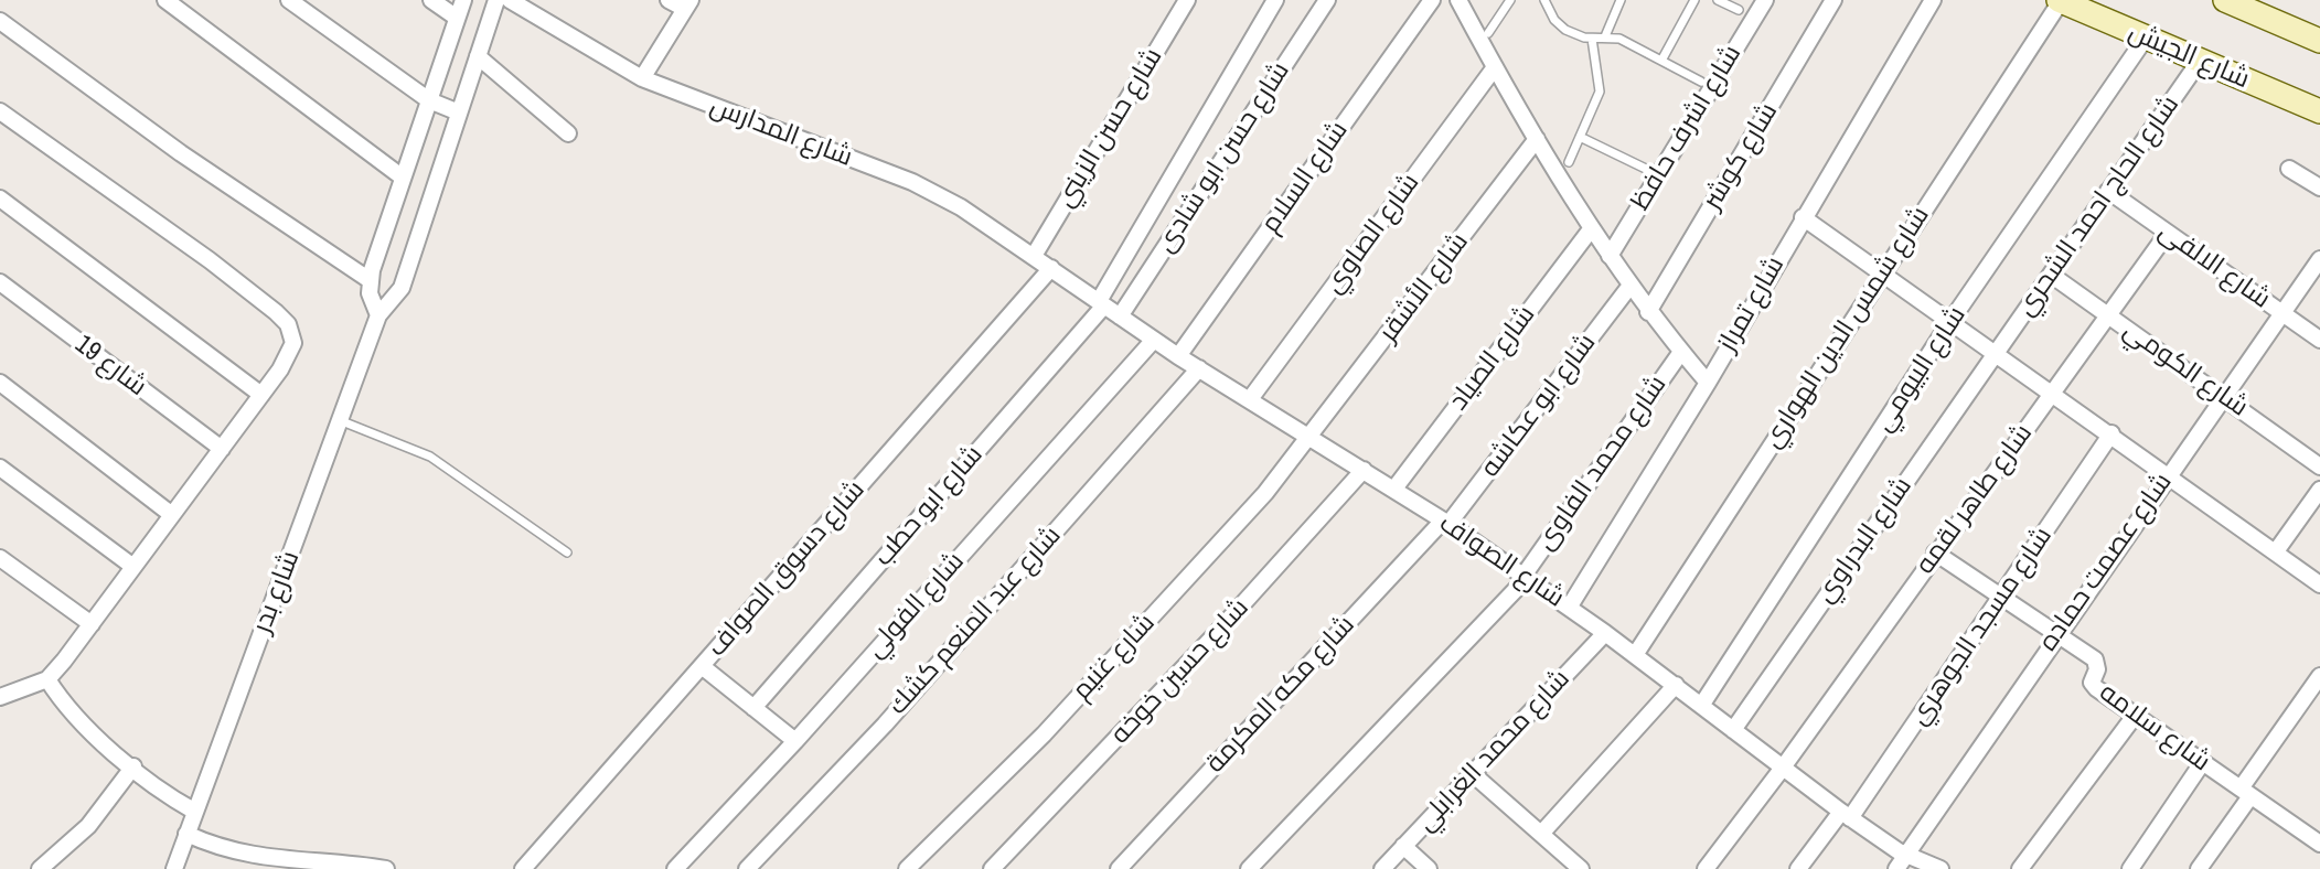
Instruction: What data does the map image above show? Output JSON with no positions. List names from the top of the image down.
{
  "streets": {
    "main road": ["شارع الجيش"],
    "street": [
      "شارع حسن الزيني",
      "شارع اشرف حافظ",
      "شارع المدارس",
      "شارع كوشر",
      "شارع حسن ابو شادى",
      "شارع السلام",
      "شارع الحاج احمد الشحري",
      "شارع الصاوي",
      "شارع الالفى",
      "شارع الأشقر",
      "شارع تمراز",
      "شارع شمس الدين الهواري",
      "شارع الصياد",
      "شارع 19",
      "شارع البيومي",
      "شارع الكومي",
      "شارع ابو عكاشه",
      "شارع محمد الفاوى",
      "شارع طاهر لقمه",
      "شارع ابو حطب",
      "شارع البدراوي",
      "شارع الصواف",
      "شارع عصمت حماده",
      "شارع دسوق الصواف",
      "شارع بدر",
      "شارع الفولي",
      "شارع عبد المنعم كشك",
      "شارع مسجد الجوهري",
      "شارع غنيم",
      "شارع حسين خوخه",
      "شارع مكه المكرمة",
      "شارع سلامه",
      "شارع محمد الغرابلي"
    ]
  },
  "crossings": [
    ["شارع الجيش", "شارع الحاج احمد الشحري"],
    ["شارع الجيش", "شارع شمس الدين الهواري"],
    ["شارع الجيش", "شارع البيومي"],
    ["شارع حسن الزيني", "شارع المدارس"],
    ["شارع المدارس", "شارع الصواف"],
    ["شارع المدارس", "شارع دسوق الصواف"],
    ["شارع حسن ابو شادى", "شارع الصواف"],
    ["شارع السلام", "شارع الصواف"],
    ["شارع الحاج احمد الشحري", "شارع الالفى"],
    ["شارع الحاج احمد الشحري", "شارع الكومي"],
    ["شارع الحاج احمد الشحري", "شارع البدراوي"],
    ["شارع الصاوي", "شارع الصواف"],
    ["شارع الالفى", "شارع طاهر لقمه"],
    ["شارع الالفى", "شارع عصمت حماده"],
    ["شارع الأشقر", "شارع الصواف"],
    ["شارع الأشقر", "شارع غنيم"],
    ["شارع تمراز", "شارع الصواف"],
    ["شارع شمس الدين الهواري", "شارع الصواف"],
    ["شارع الصياد", "شارع الصواف"],
    ["شارع البيومي", "شارع الصواف"],
    ["شارع الكومي", "شارع طاهر لقمه"],
    ["شارع الكومي", "شارع عصمت حماده"],
    ["شارع ابو عكاشه", "شارع الصواف"],
    ["شارع ابو عكاشه", "شارع مكه المكرمة"],
    ["شارع محمد الفاوى", "شارع الصواف"],
    ["شارع طاهر لقمه", "شارع الصواف"],
    ["شارع طاهر لقمه", "شارع سلامه"],
    ["شارع ابو حطب", "شارع الصواف"],
    ["شارع البدراوي", "شارع الصواف"],
    ["شارع الصواف", "شارع عصمت حماده"],
    ["شارع الصواف", "شارع دسوق الصواف"],
    ["شارع الصواف", "شارع الفولي"],
    ["شارع الصواف", "شارع عبد المنعم كشك"],
    ["شارع الصواف", "شارع مسجد الجوهري"],
    ["شارع الصواف", "شارع غنيم"],
    ["شارع الصواف", "شارع حسين خوخه"],
    ["شارع الصواف", "شارع مكه المكرمة"],
    ["شارع الصواف", "شارع محمد الغرابلي"],
    ["شارع عصمت حماده", "شارع سلامه"],
    ["شارع مسجد الجوهري", "شارع سلامه"]
  ]
}
